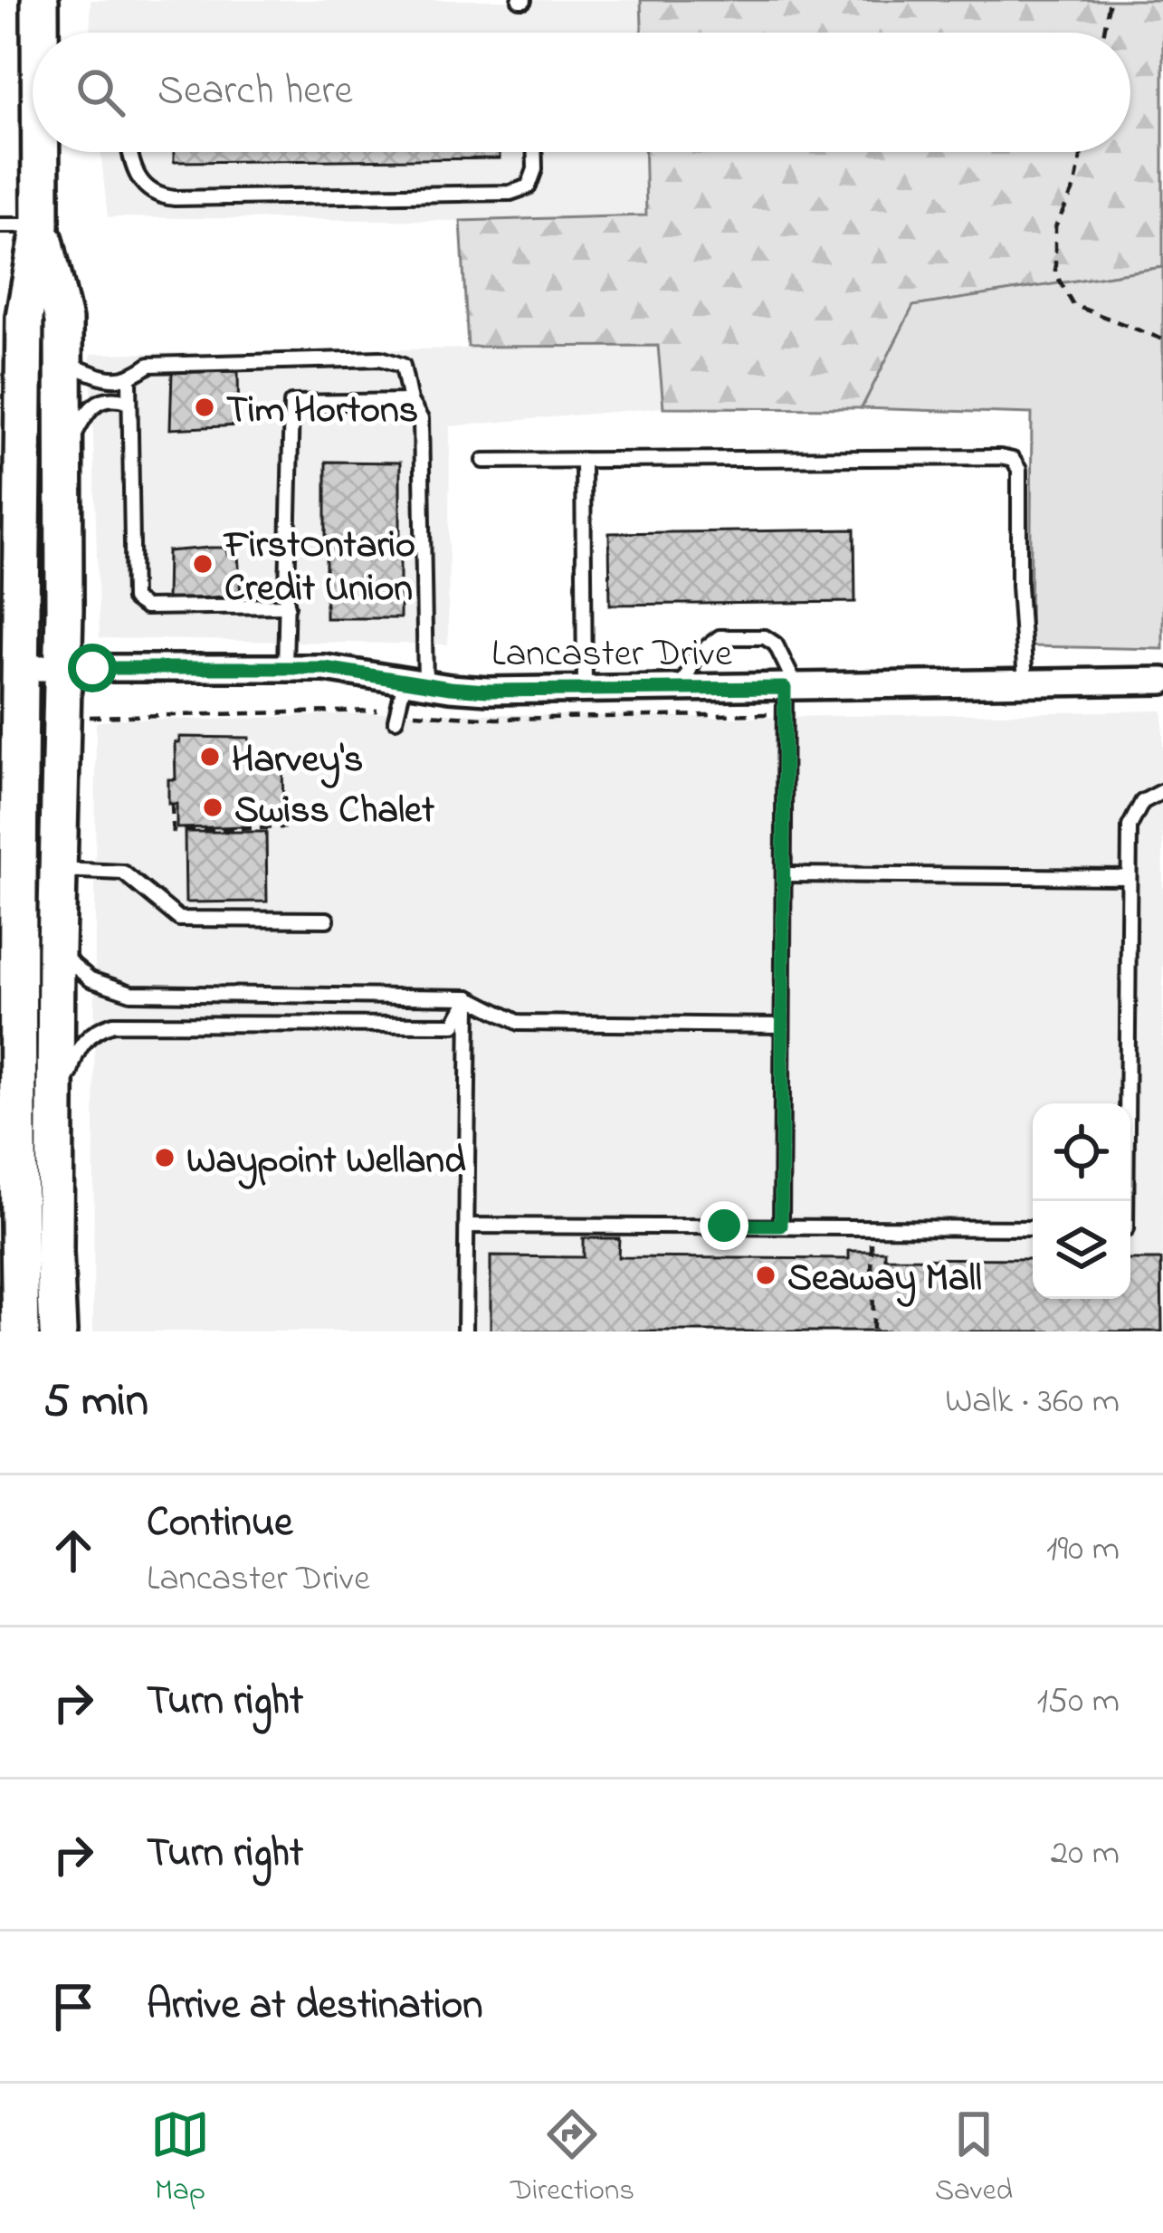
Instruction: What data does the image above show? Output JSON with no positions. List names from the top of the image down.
{
  "streets": {
    "street": ["Lancaster Drive"]
  },
  "places": [
    "Tim Hortons",
    "FirstOntario Credit Union",
    "Harvey's",
    "Swiss Chalet",
    "Waypoint Welland",
    "Seaway Mall"
  ],
  "page": {
    "search": "Search here",
    "heading": ["5 min", "Walk · 360 m"],
    "list": [
      ["Continue", "Lancaster Drive", "190 m"],
      ["Turn right", "150 m"],
      ["Turn right", "20 m"],
      "Arrive at destination"
    ],
    "nav": ["Map", "Directions", "Saved"]
  }
}
